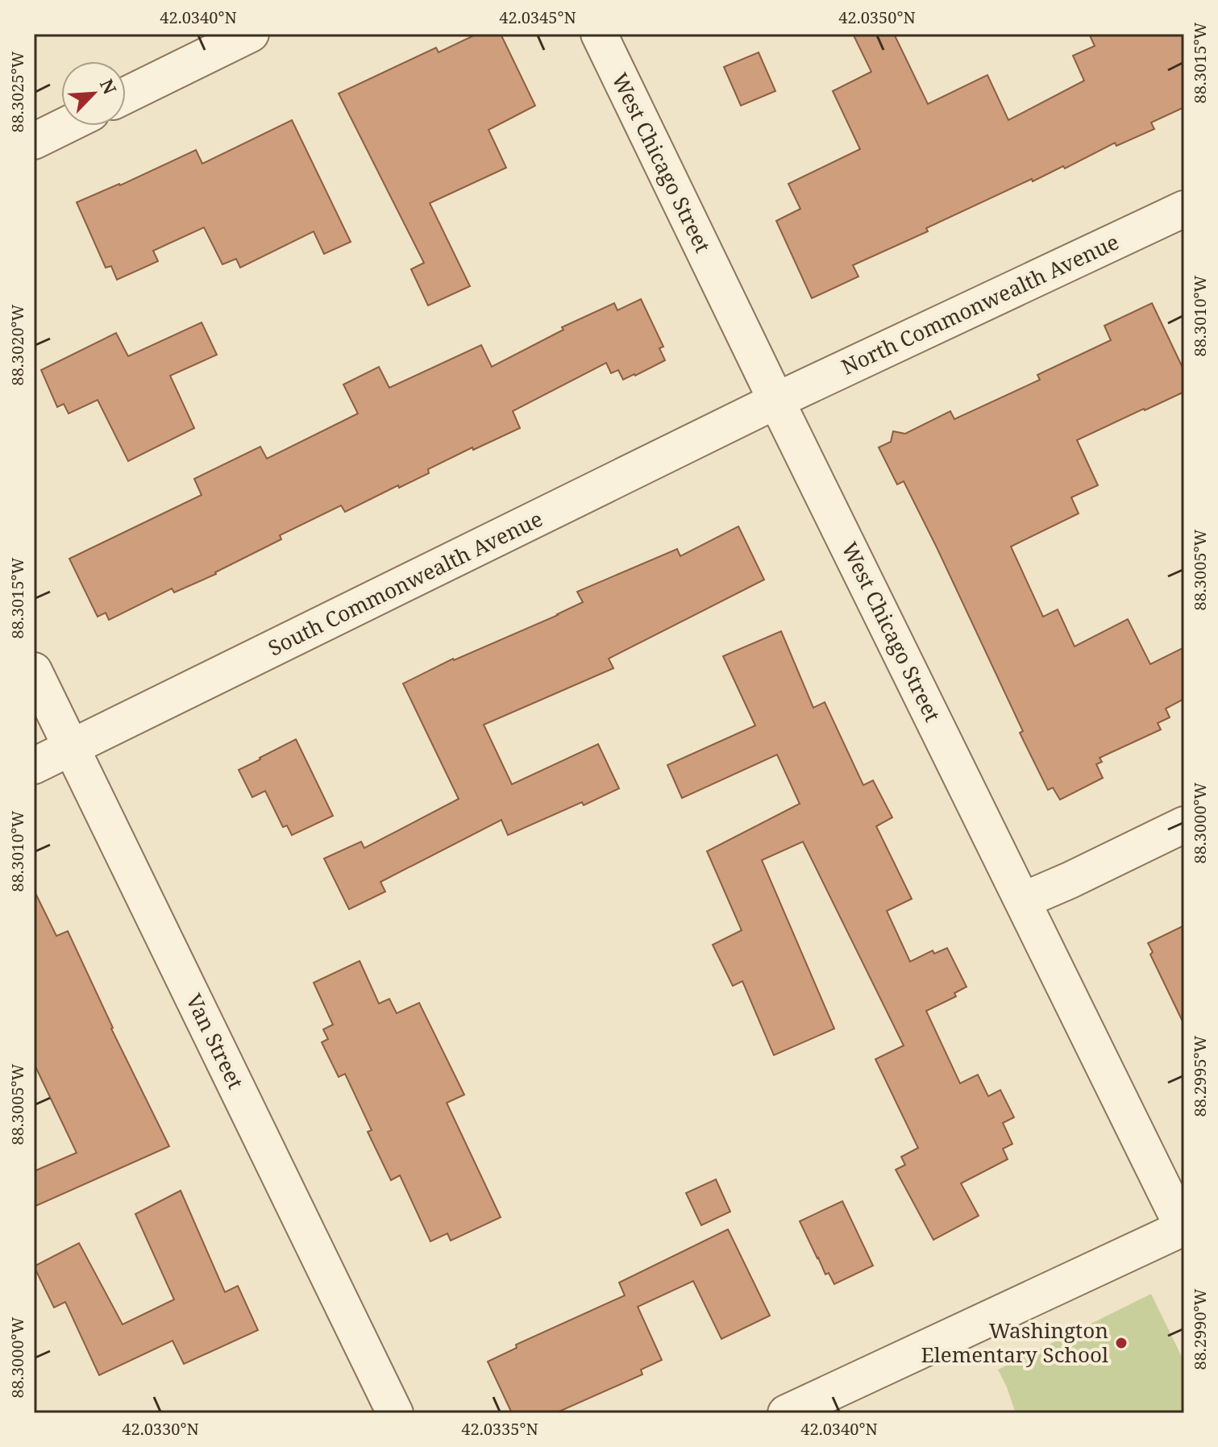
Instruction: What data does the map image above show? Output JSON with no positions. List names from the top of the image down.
{
  "streets": {
    "street": [
      "West Chicago Street",
      "North Commonwealth Avenue",
      "South Commonwealth Avenue",
      "Van Street"
    ]
  },
  "crossings": [
    ["West Chicago Street", "North Commonwealth Avenue"],
    ["West Chicago Street", "South Commonwealth Avenue"],
    ["North Commonwealth Avenue", "South Commonwealth Avenue"],
    ["South Commonwealth Avenue", "Van Street"]
  ],
  "places": ["Washington Elementary School"],
  "north": "top right",
  "coordinates": [
    "42.0340°N",
    "42.0345°N",
    "42.0350°N",
    "88.3015°W",
    "88.3025°W",
    "88.3010°W",
    "88.3020°W",
    "88.3005°W",
    "88.3000°W",
    "88.2995°W",
    "88.2990°W",
    "42.0330°N",
    "42.0335°N"
  ]
}
